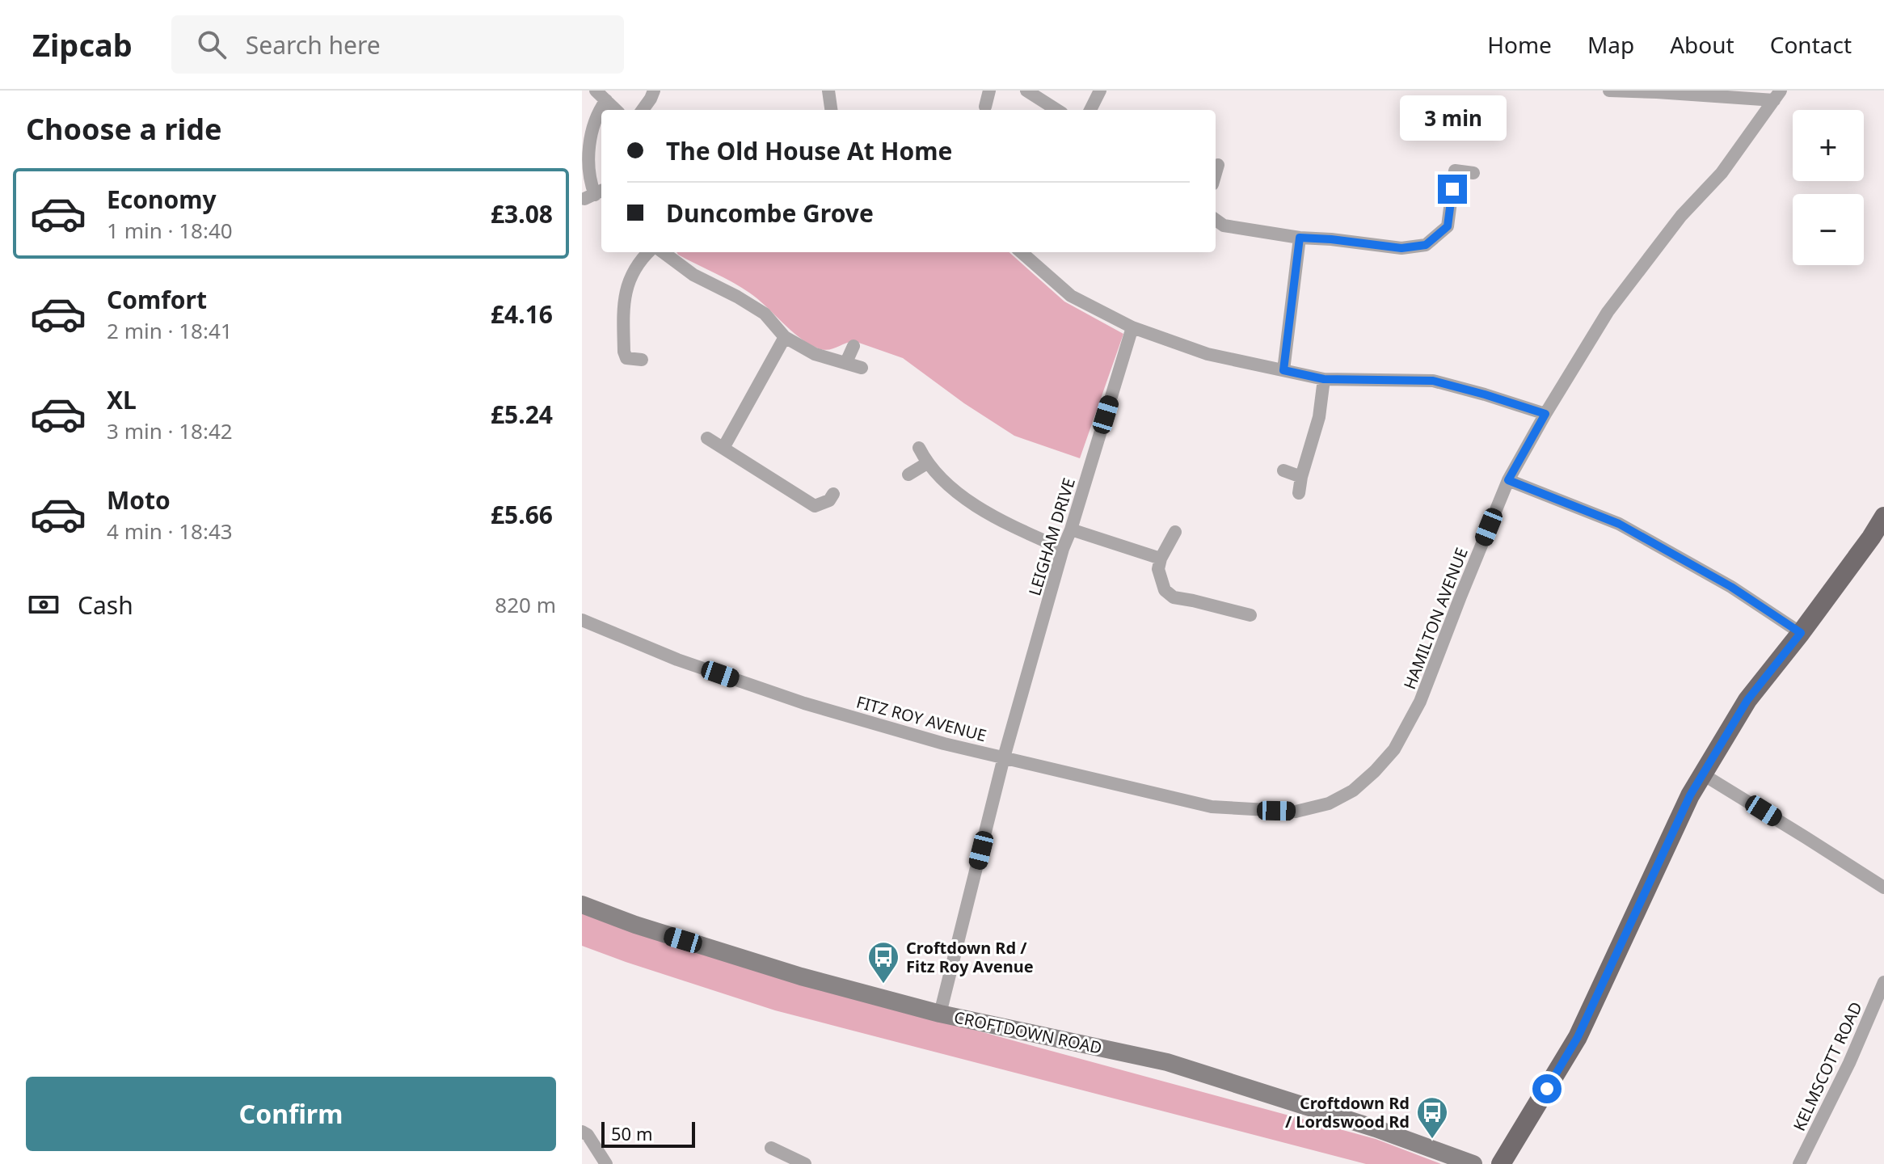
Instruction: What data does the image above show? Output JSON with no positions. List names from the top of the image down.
{
  "streets": {
    "street": [
      "LEIGHAM DRIVE",
      "HAMILTON AVENUE",
      "FITZ ROY AVENUE",
      "CROFTDOWN ROAD",
      "KELMSCOTT ROAD"
    ]
  },
  "crossings": [
    ["LEIGHAM DRIVE", "HAMILTON AVENUE"],
    ["LEIGHAM DRIVE", "FITZ ROY AVENUE"],
    ["HAMILTON AVENUE", "FITZ ROY AVENUE"],
    ["FITZ ROY AVENUE", "CROFTDOWN ROAD"]
  ],
  "places": {
    "bus stop": ["Croftdown Rd / Fitz Roy Avenue", "Croftdown Rd / Lordswood Rd"]
  },
  "scale_bar": "50 m",
  "page": {
    "header": "Zipcab",
    "search": "Search here",
    "nav": [
      "Home",
      "Map",
      "About",
      "Contact"
    ],
    "heading": "Choose a ride",
    "bubble": "3 min",
    "map_buttons": ["+", "−"],
    "banner": ["The Old House At Home", "Duncombe Grove"],
    "list": [
      {
        "name": "Economy",
        "note": "1 min · 18:40",
        "value": "£3.08"
      },
      {
        "name": "Comfort",
        "note": "2 min · 18:41",
        "value": "£4.16"
      },
      {
        "name": "XL",
        "note": "3 min · 18:42",
        "value": "£5.24"
      },
      {
        "name": "Moto",
        "note": "4 min · 18:43",
        "value": "£5.66"
      }
    ],
    "pay": ["Cash", "820 m"],
    "buttons": "Confirm",
    "scale": "50 m"
  }
}
